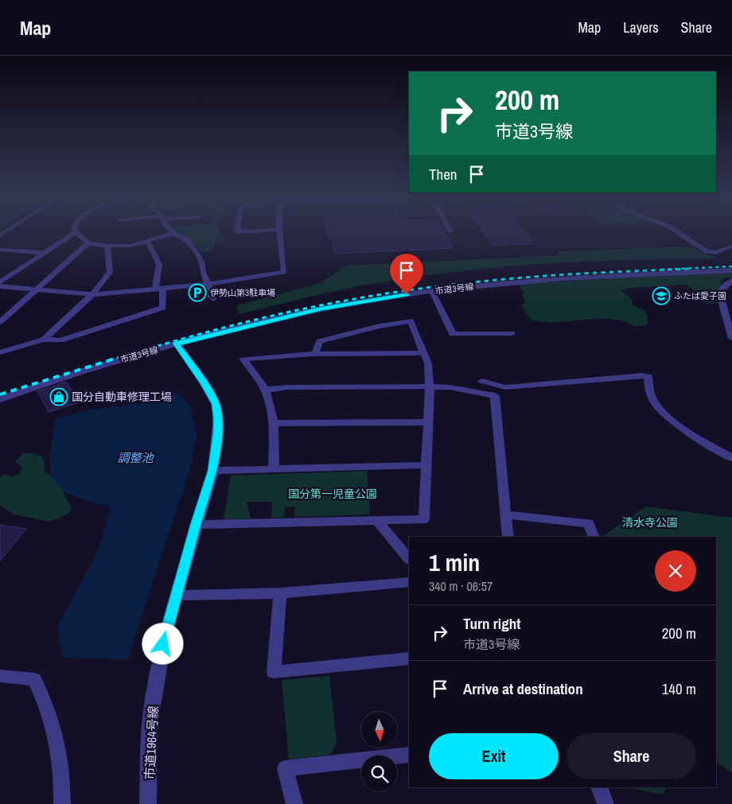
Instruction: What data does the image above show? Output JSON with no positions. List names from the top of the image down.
{
  "streets": {
    "street": ["市道3号線", "市道1964号線"]
  },
  "crossings": [
    ["市道3号線", "市道1964号線"]
  ],
  "water": ["調整池"],
  "parks": ["国分第一児童公園", "清水寺公園"],
  "places": {
    "parking": ["伊勢山第3駐車場"],
    "school or university": ["ふたば愛子園"],
    "shop": ["国分自動車修理工場"]
  },
  "north": "bottom",
  "page": {
    "header": "Map",
    "nav": ["Map", "Layers", "Share"],
    "turn": ["200 m", "市道3号線"],
    "then": "Then",
    "heading": ["1 min", "340 m · 06:57"],
    "list": [
      {
        "name": "Turn right",
        "note": "市道3号線",
        "value": "200 m"
      },
      {
        "name": "Arrive at destination",
        "value": "140 m"
      }
    ],
    "buttons": ["Exit", "Share"]
  }
}
